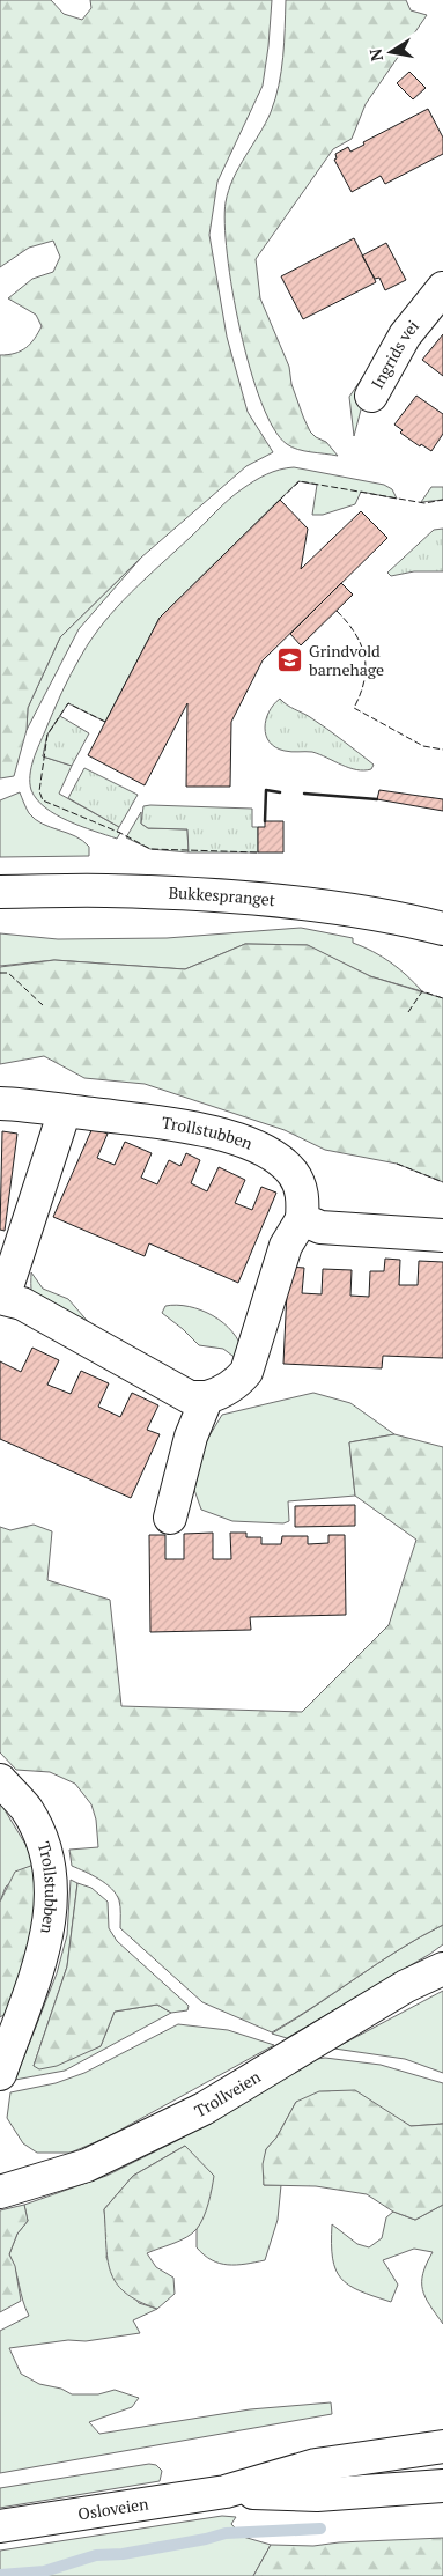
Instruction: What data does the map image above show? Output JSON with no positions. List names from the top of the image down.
{
  "streets": {
    "street": [
      "Ingrids vei",
      "Bukkespranget",
      "Trollstubben",
      "Trollveien",
      "Osloveien"
    ]
  },
  "places": {
    "school or university": ["Grindvold barnehage"]
  },
  "north": "left"
}
